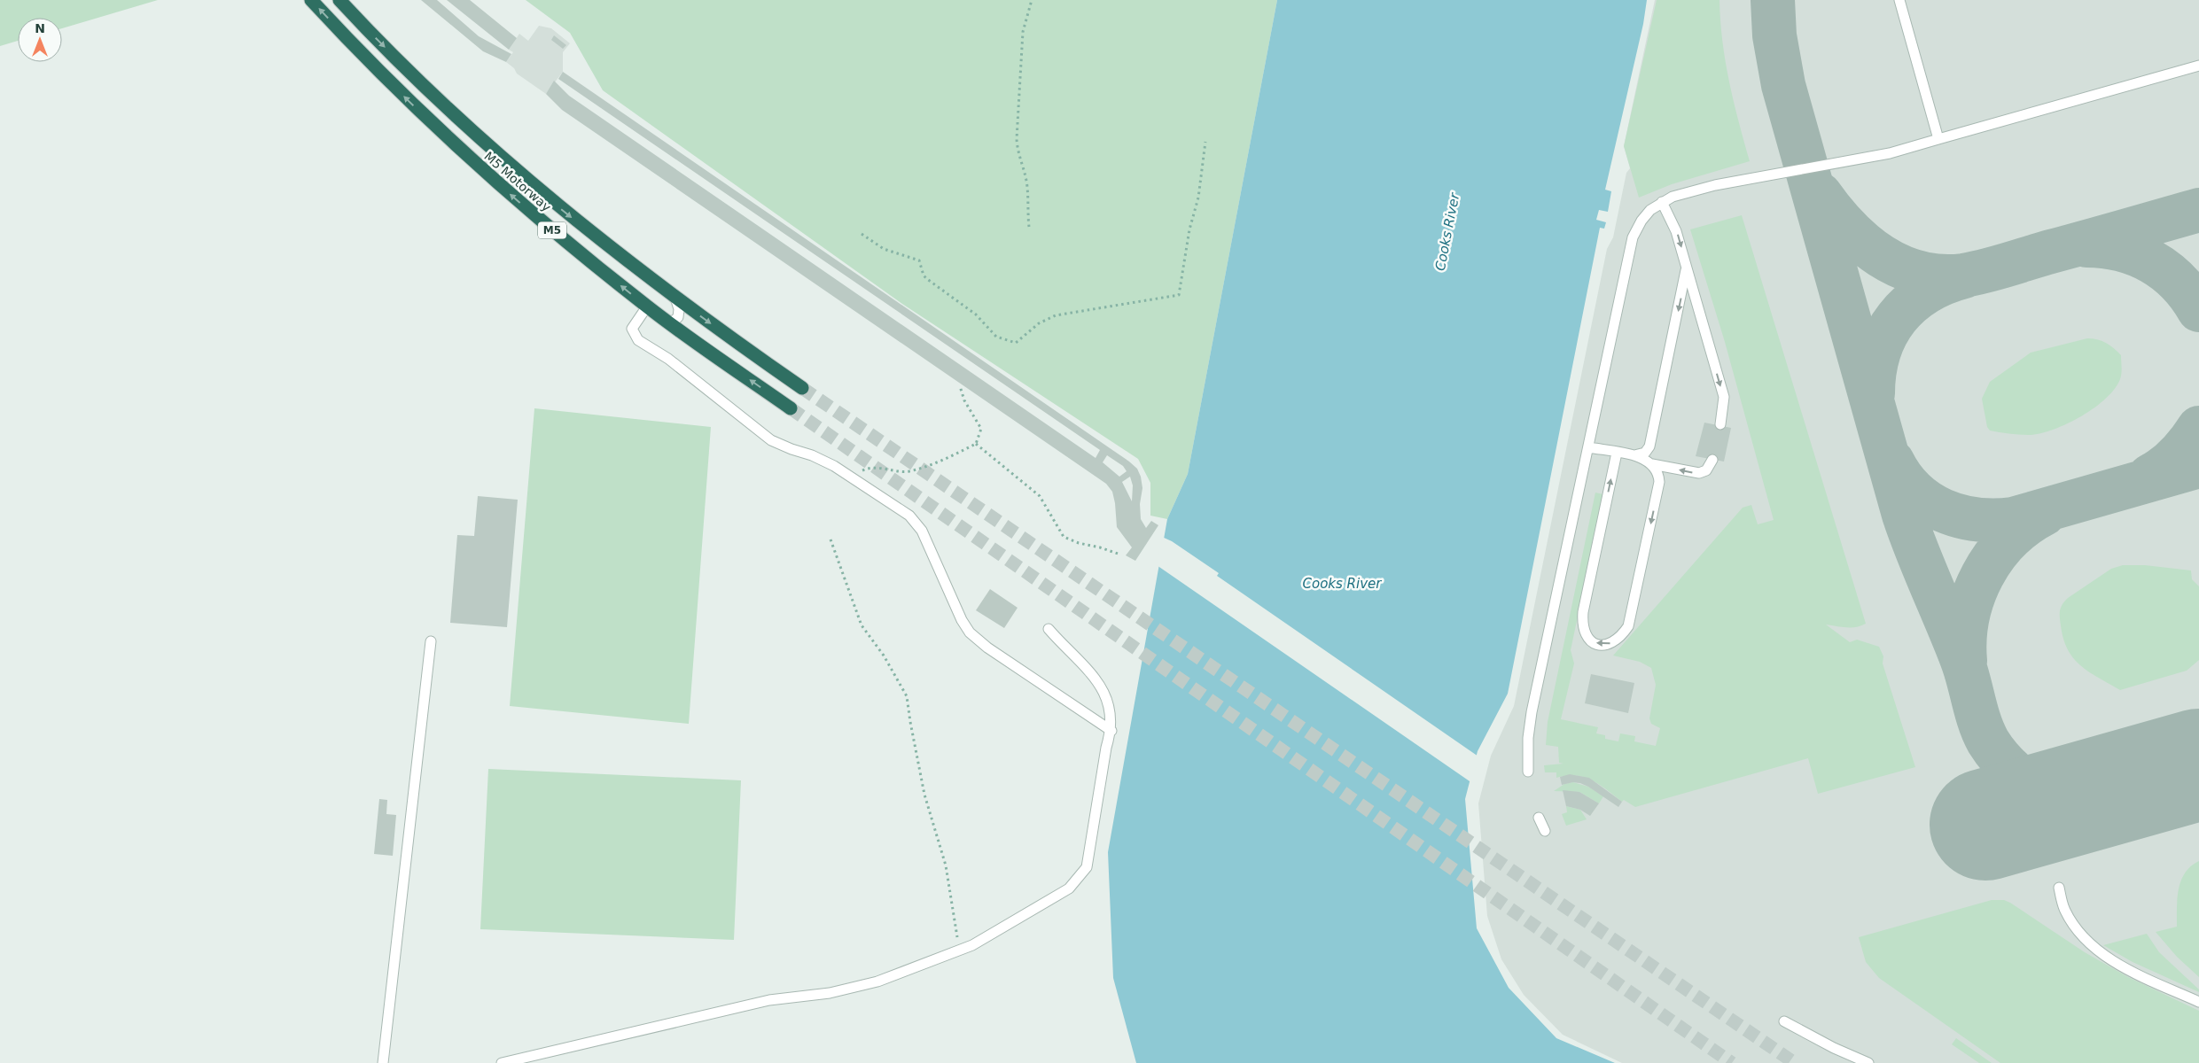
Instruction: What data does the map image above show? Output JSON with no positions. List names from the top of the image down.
{
  "streets": {
    "highway": ["M5 Motorway", "M5"]
  },
  "water": ["Cooks River"],
  "north": "top"
}
